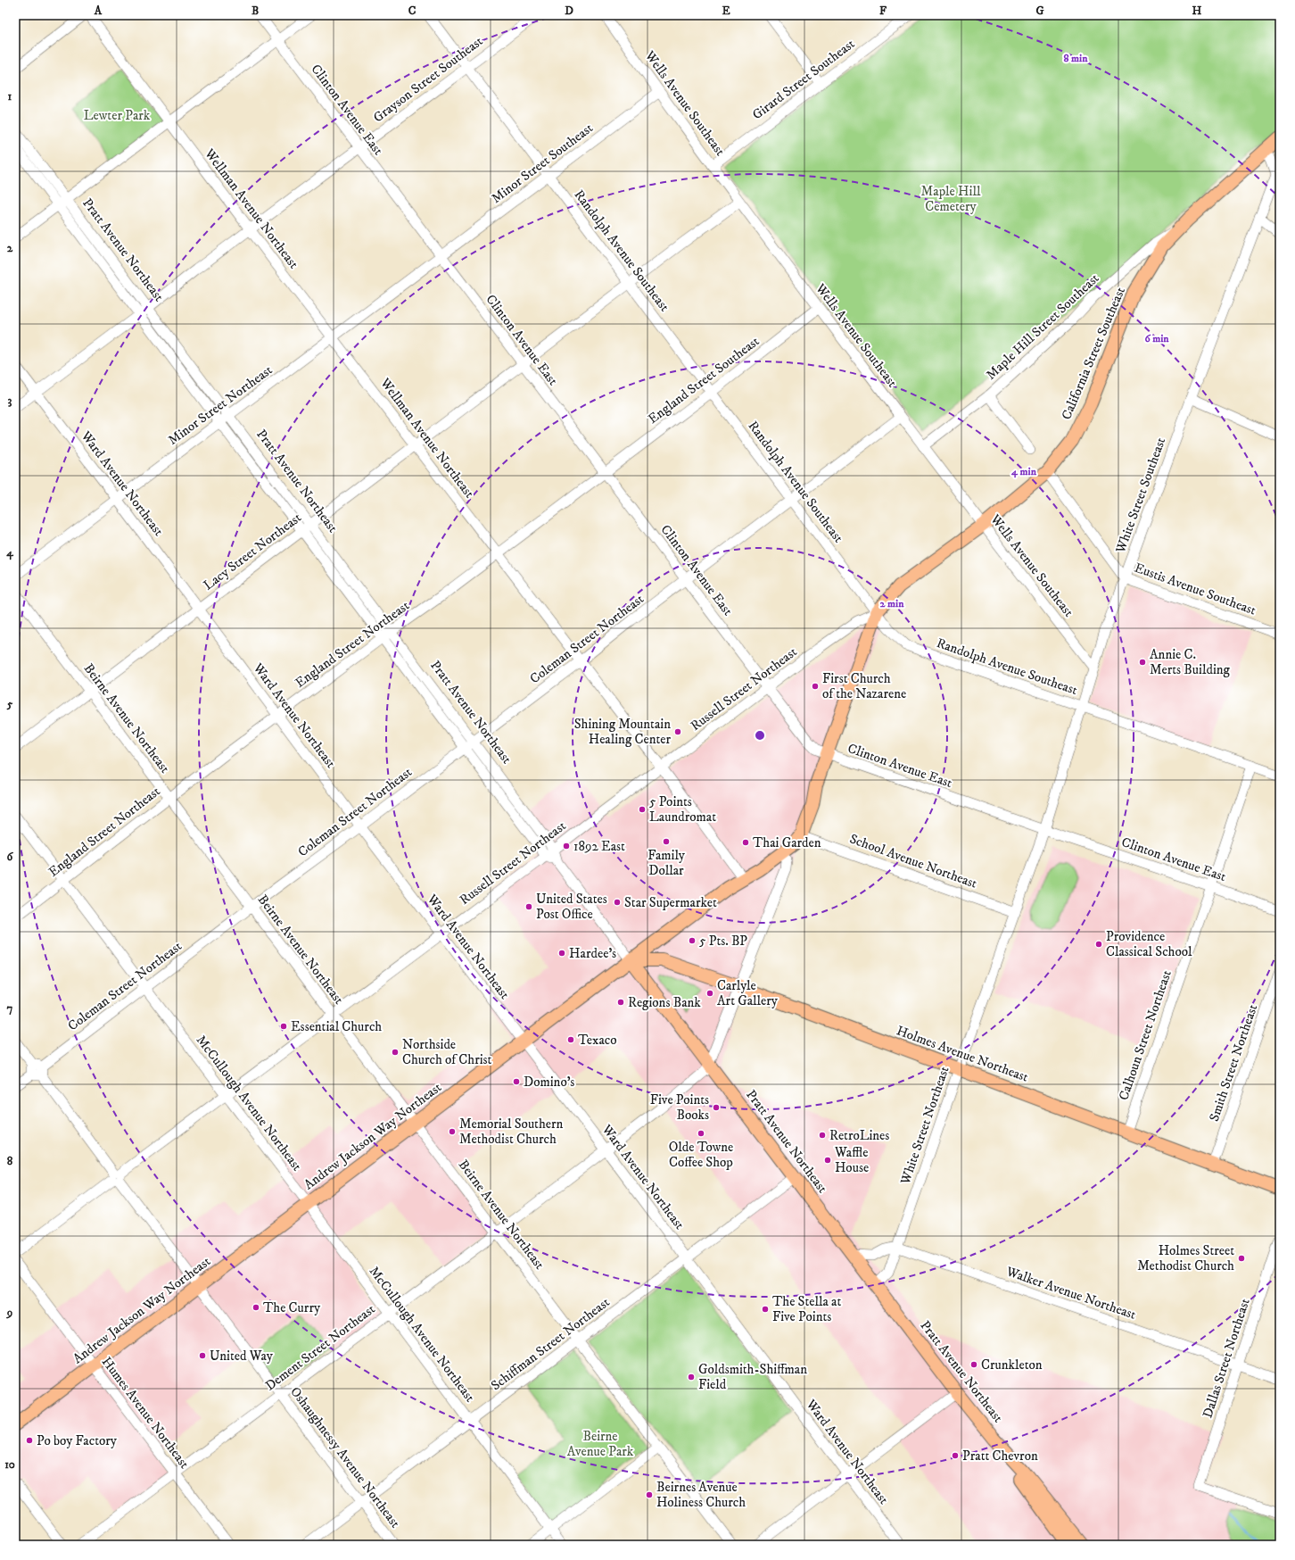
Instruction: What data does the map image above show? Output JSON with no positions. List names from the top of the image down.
{
  "streets": {
    "main road": [
      "Pratt Avenue Northeast",
      "California Street Southeast",
      "Holmes Avenue Northeast",
      "Andrew Jackson Way Northeast"
    ],
    "street": [
      "Grayson Street Southeast",
      "Girard Street Southeast",
      "Wells Avenue Southeast",
      "Clinton Avenue East",
      "Minor Street Southeast",
      "Wellman Avenue Northeast",
      "Randolph Avenue Southeast",
      "Maple Hill Street Southeast",
      "England Street Southeast",
      "Minor Street Northeast",
      "Ward Avenue Northeast",
      "White Street Southeast",
      "Lacy Street Northeast",
      "Eustis Avenue Southeast",
      "Coleman Street Northeast",
      "England Street Northeast",
      "Russell Street Northeast",
      "Beirne Avenue Northeast",
      "School Avenue Northeast",
      "Calhoun Street Northeast",
      "Smith Street Northeast",
      "McCullough Avenue Northeast",
      "White Street Northeast",
      "Walker Avenue Northeast",
      "Schiffman Street Northeast",
      "Dement Street Northeast",
      "Dallas Street Northeast",
      "Humes Avenue Northeast",
      "Oshaughnessy Avenue Northeast"
    ]
  },
  "crossings": [
    ["Grayson Street Southeast", "Clinton Avenue East"],
    ["Grayson Street Southeast", "Wellman Avenue Northeast"],
    ["Grayson Street Southeast", "Pratt Avenue Northeast"],
    ["Grayson Street Southeast", "Randolph Avenue Southeast"],
    ["Grayson Street Southeast", "Ward Avenue Northeast"],
    ["Girard Street Southeast", "Wells Avenue Southeast"],
    ["Wells Avenue Southeast", "Minor Street Southeast"],
    ["Wells Avenue Southeast", "Maple Hill Street Southeast"],
    ["Wells Avenue Southeast", "California Street Southeast"],
    ["Wells Avenue Southeast", "England Street Southeast"],
    ["Wells Avenue Southeast", "White Street Southeast"],
    ["Wells Avenue Southeast", "Lacy Street Northeast"],
    ["Wells Avenue Southeast", "Coleman Street Northeast"],
    ["Clinton Avenue East", "Minor Street Southeast"],
    ["Clinton Avenue East", "California Street Southeast"],
    ["Clinton Avenue East", "England Street Southeast"],
    ["Clinton Avenue East", "Minor Street Northeast"],
    ["Clinton Avenue East", "White Street Southeast"],
    ["Clinton Avenue East", "Lacy Street Northeast"],
    ["Clinton Avenue East", "Coleman Street Northeast"],
    ["Clinton Avenue East", "England Street Northeast"],
    ["Clinton Avenue East", "Russell Street Northeast"],
    ["Clinton Avenue East", "Calhoun Street Northeast"],
    ["Clinton Avenue East", "White Street Northeast"],
    ["Minor Street Southeast", "Randolph Avenue Southeast"],
    ["Minor Street Southeast", "Minor Street Northeast"],
    ["Wellman Avenue Northeast", "Minor Street Northeast"],
    ["Wellman Avenue Northeast", "Lacy Street Northeast"],
    ["Wellman Avenue Northeast", "Coleman Street Northeast"],
    ["Wellman Avenue Northeast", "England Street Northeast"],
    ["Wellman Avenue Northeast", "Russell Street Northeast"],
    ["Wellman Avenue Northeast", "Andrew Jackson Way Northeast"],
    ["Pratt Avenue Northeast", "Minor Street Northeast"],
    ["Pratt Avenue Northeast", "Lacy Street Northeast"],
    ["Pratt Avenue Northeast", "Coleman Street Northeast"],
    ["Pratt Avenue Northeast", "England Street Northeast"],
    ["Pratt Avenue Northeast", "Russell Street Northeast"],
    ["Pratt Avenue Northeast", "Holmes Avenue Northeast"],
    ["Pratt Avenue Northeast", "White Street Northeast"],
    ["Pratt Avenue Northeast", "Andrew Jackson Way Northeast"],
    ["Pratt Avenue Northeast", "Schiffman Street Northeast"],
    ["Pratt Avenue Northeast", "Dement Street Northeast"],
    ["Randolph Avenue Southeast", "California Street Southeast"],
    ["Randolph Avenue Southeast", "England Street Southeast"],
    ["Randolph Avenue Southeast", "White Street Southeast"],
    ["Randolph Avenue Southeast", "Lacy Street Northeast"],
    ["Randolph Avenue Southeast", "Coleman Street Northeast"],
    ["Randolph Avenue Southeast", "Russell Street Northeast"],
    ["Randolph Avenue Southeast", "Calhoun Street Northeast"],
    ["Maple Hill Street Southeast", "California Street Southeast"],
    ["California Street Southeast", "Eustis Avenue Southeast"],
    ["California Street Southeast", "Russell Street Northeast"],
    ["England Street Southeast", "England Street Northeast"],
    ["Minor Street Northeast", "Ward Avenue Northeast"],
    ["Ward Avenue Northeast", "Lacy Street Northeast"],
    ["Ward Avenue Northeast", "Coleman Street Northeast"],
    ["Ward Avenue Northeast", "England Street Northeast"],
    ["Ward Avenue Northeast", "Russell Street Northeast"],
    ["Ward Avenue Northeast", "Andrew Jackson Way Northeast"],
    ["Ward Avenue Northeast", "Schiffman Street Northeast"],
    ["Ward Avenue Northeast", "Dement Street Northeast"],
    ["White Street Southeast", "Eustis Avenue Southeast"],
    ["White Street Southeast", "White Street Northeast"],
    ["Lacy Street Northeast", "Beirne Avenue Northeast"],
    ["Coleman Street Northeast", "Beirne Avenue Northeast"],
    ["Coleman Street Northeast", "McCullough Avenue Northeast"],
    ["Coleman Street Northeast", "Oshaughnessy Avenue Northeast"],
    ["England Street Northeast", "Beirne Avenue Northeast"],
    ["England Street Northeast", "McCullough Avenue Northeast"],
    ["Russell Street Northeast", "Beirne Avenue Northeast"],
    ["Russell Street Northeast", "McCullough Avenue Northeast"],
    ["Russell Street Northeast", "Oshaughnessy Avenue Northeast"],
    ["Beirne Avenue Northeast", "Andrew Jackson Way Northeast"],
    ["Beirne Avenue Northeast", "Schiffman Street Northeast"],
    ["Beirne Avenue Northeast", "Dement Street Northeast"],
    ["School Avenue Northeast", "White Street Northeast"],
    ["School Avenue Northeast", "Andrew Jackson Way Northeast"],
    ["Calhoun Street Northeast", "Holmes Avenue Northeast"],
    ["Holmes Avenue Northeast", "Smith Street Northeast"],
    ["Holmes Avenue Northeast", "White Street Northeast"],
    ["Holmes Avenue Northeast", "Andrew Jackson Way Northeast"],
    ["Holmes Avenue Northeast", "Dement Street Northeast"],
    ["McCullough Avenue Northeast", "Andrew Jackson Way Northeast"],
    ["McCullough Avenue Northeast", "Schiffman Street Northeast"],
    ["McCullough Avenue Northeast", "Dement Street Northeast"],
    ["White Street Northeast", "Walker Avenue Northeast"],
    ["Andrew Jackson Way Northeast", "Dement Street Northeast"],
    ["Andrew Jackson Way Northeast", "Humes Avenue Northeast"],
    ["Andrew Jackson Way Northeast", "Oshaughnessy Avenue Northeast"],
    ["Walker Avenue Northeast", "Dallas Street Northeast"],
    ["Schiffman Street Northeast", "Oshaughnessy Avenue Northeast"],
    ["Dement Street Northeast", "Humes Avenue Northeast"],
    ["Dement Street Northeast", "Oshaughnessy Avenue Northeast"]
  ],
  "parks": ["Lewter Park", "Maple Hill Cemetery", "Beirne Avenue Park"],
  "places": [
    "Annie C. Merts Building",
    "First Church of the Nazarene",
    "Shining Mountain Healing Center",
    "5 Points Laundromat",
    "Family Dollar",
    "Thai Garden",
    "1892 East",
    "Star Supermarket",
    "United States Post Office",
    "5 Pts. BP",
    "Providence Classical School",
    "Hardee's",
    "Carlyle Art Gallery",
    "Regions Bank",
    "Essential Church",
    "Texaco",
    "Northside Church of Christ",
    "Domino's",
    "Five Points Books",
    "Memorial Southern Methodist Church",
    "Olde Towne Coffee Shop",
    "RetroLines",
    "Waffle House",
    "Holmes Street Methodist Church",
    "The Curry",
    "The Stella at Five Points",
    "United Way",
    "Crunkleton",
    "Goldsmith-Shiffman Field",
    "Po boy Factory",
    "Pratt Chevron",
    "Beirnes Avenue Holiness Church"
  ],
  "grid": {
    "columns": [
      "A",
      "B",
      "C",
      "D",
      "E",
      "F",
      "G",
      "H"
    ],
    "rows": [
      "1",
      "2",
      "3",
      "4",
      "5",
      "6",
      "7",
      "8",
      "9",
      "10"
    ]
  },
  "rings": [
    "8 min",
    "6 min",
    "4 min",
    "2 min"
  ]
}
